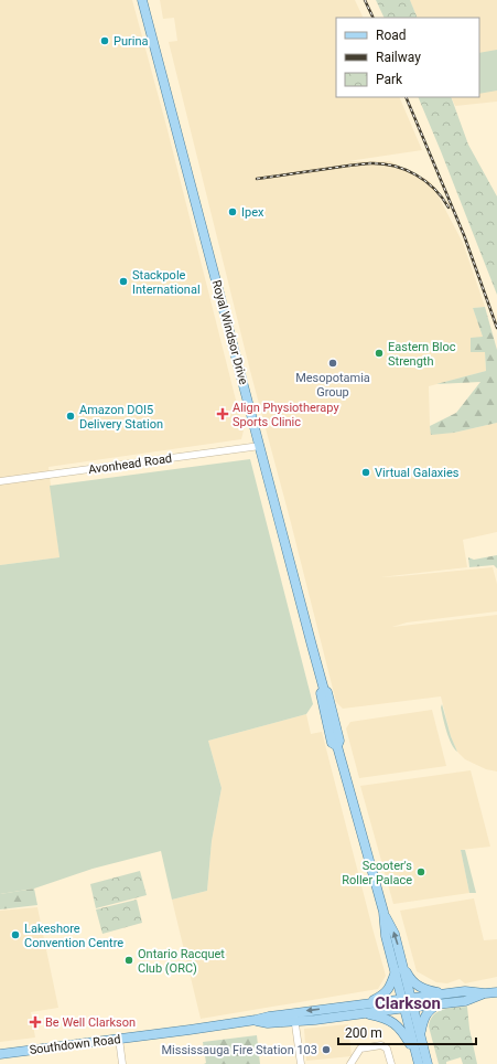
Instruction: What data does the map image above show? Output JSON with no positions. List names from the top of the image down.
{
  "streets": {
    "main road": ["Royal Windsor Drive", "Southdown Road"],
    "street": ["Avonhead Road"]
  },
  "crossings": [
    ["Royal Windsor Drive", "Avonhead Road"],
    ["Royal Windsor Drive", "Southdown Road"]
  ],
  "districts": ["Clarkson"],
  "places": {
    "other": [
      "Purina",
      "Ipex",
      "Stackpole International",
      "Eastern Bloc Strength",
      "Mesopotamia Group",
      "Amazon DOI5 Delivery Station",
      "Virtual Galaxies",
      "Scooter's Roller Palace",
      "Lakeshore Convention Centre",
      "Ontario Racquet Club (ORC)",
      "Mississauga Fire Station 103"
    ],
    "health": ["Align Physiotherapy Sports Clinic", "Be Well Clarkson"]
  },
  "legend": ["Road", "Railway", "Park"],
  "scale_bar": "200 m"
}
